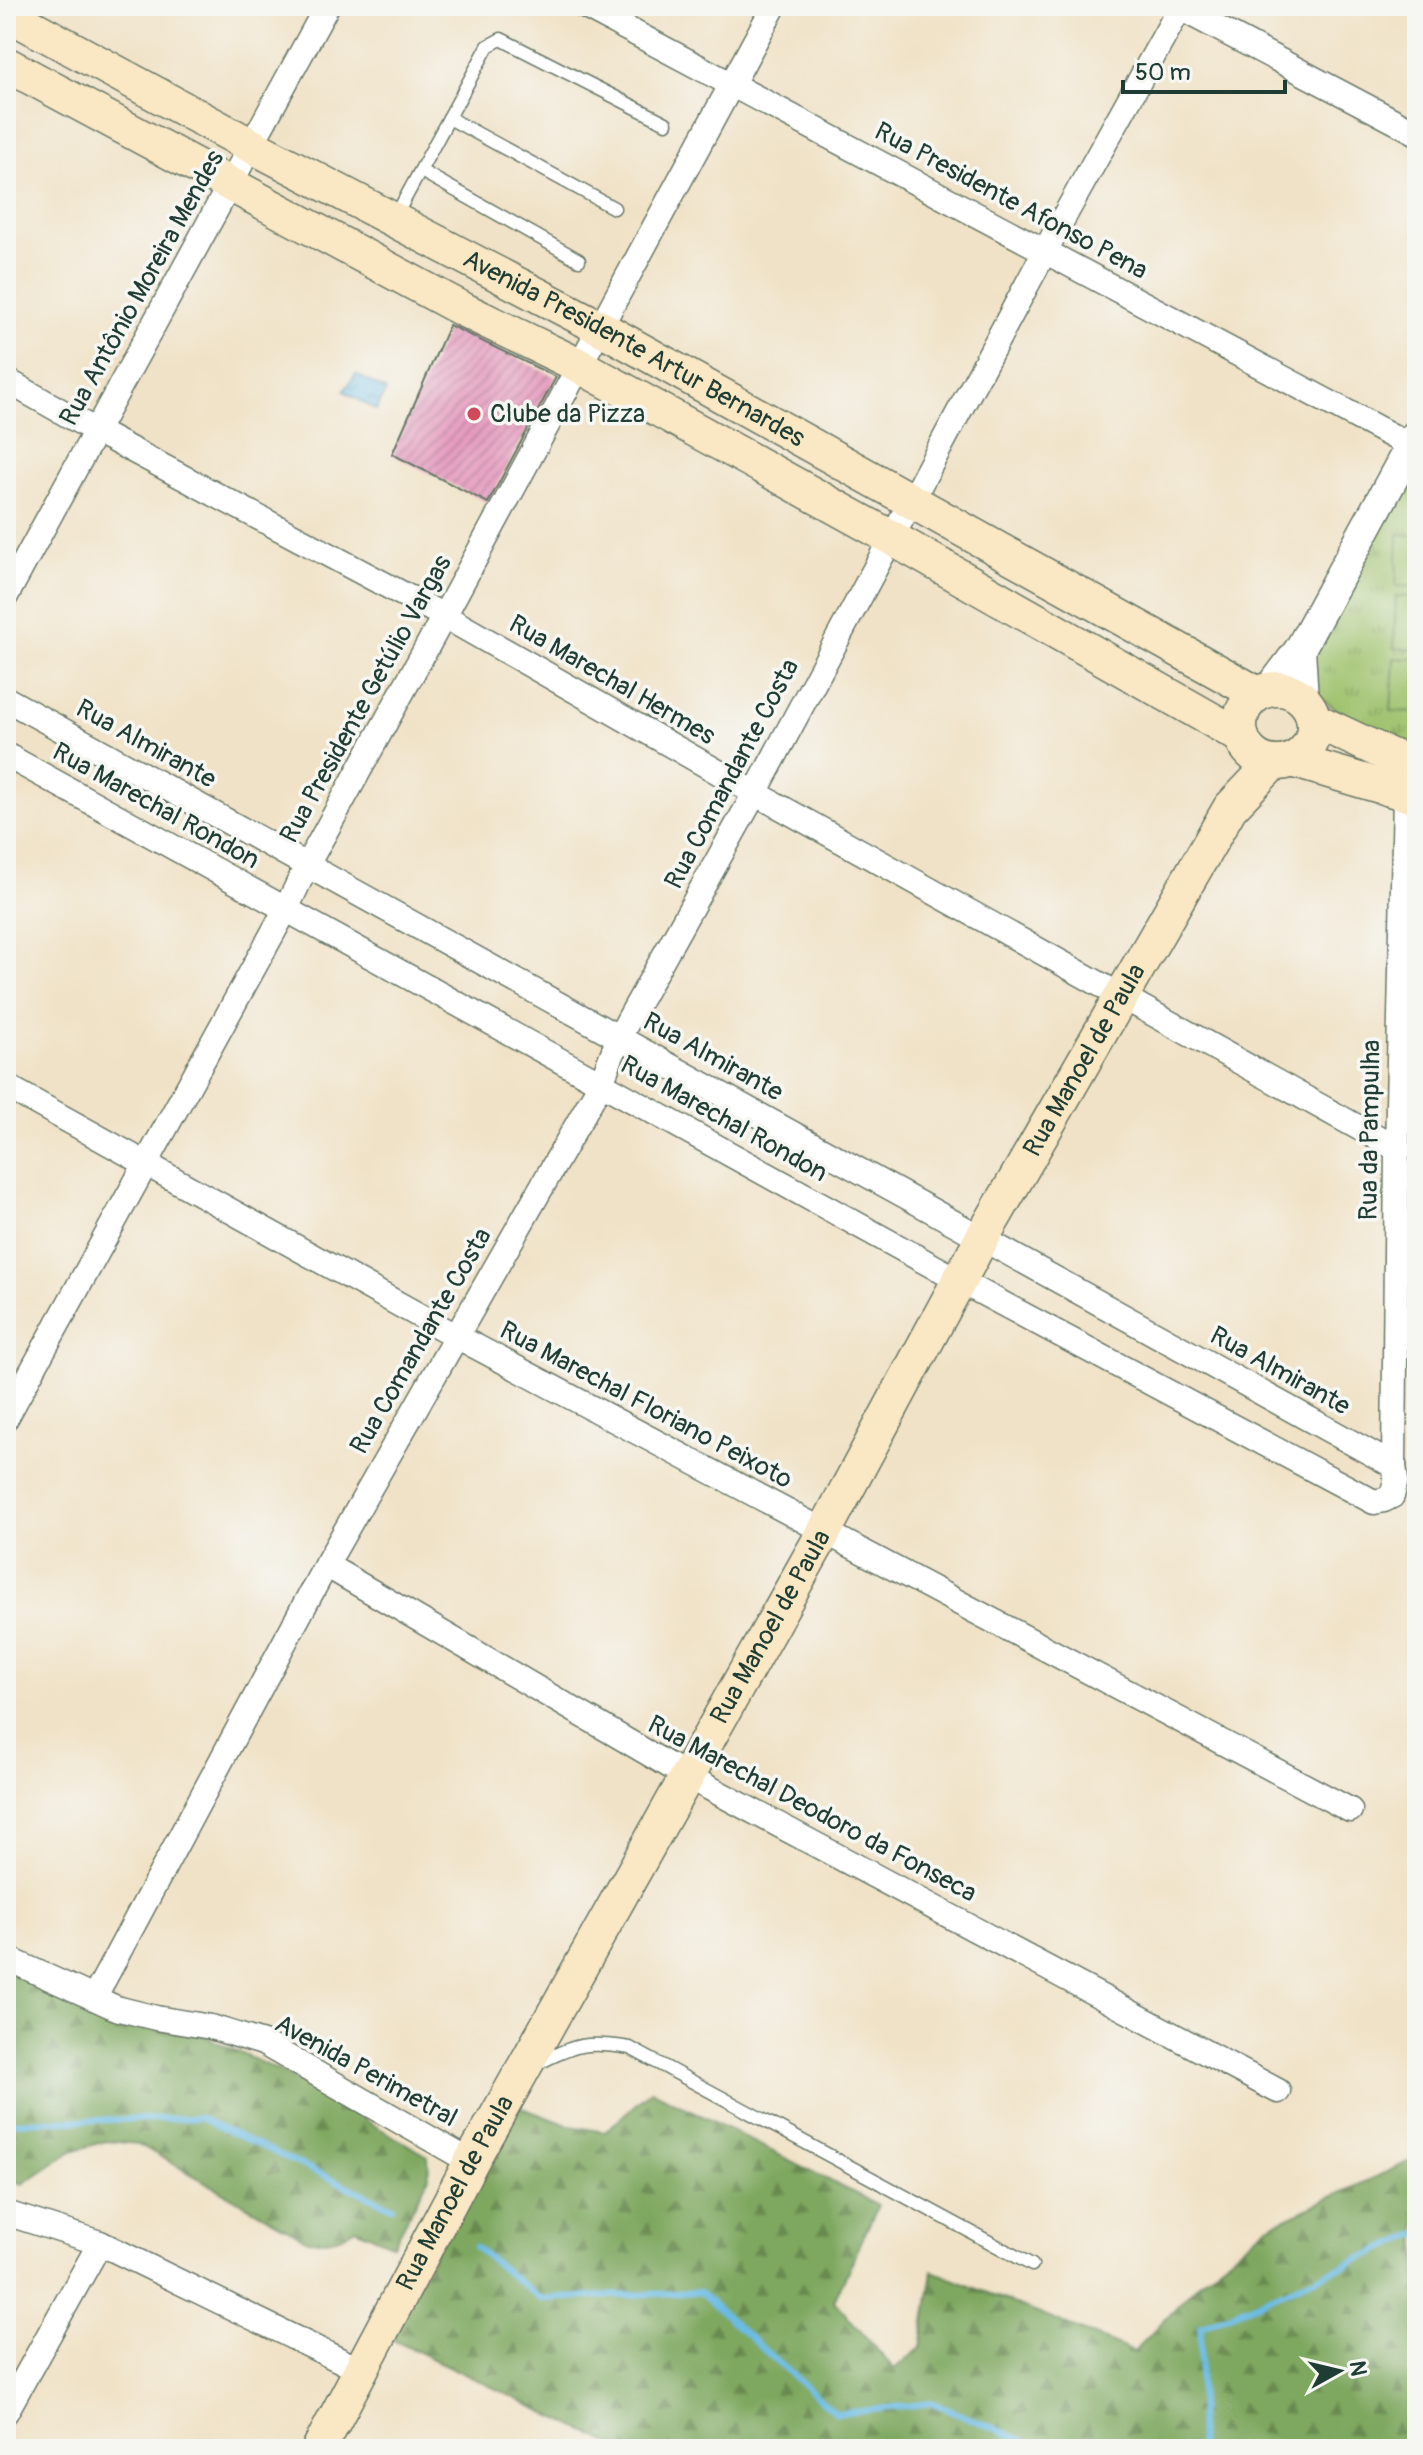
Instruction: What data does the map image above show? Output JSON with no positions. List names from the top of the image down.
{
  "streets": {
    "main road": ["Avenida Presidente Artur Bernardes", "Rua Manoel de Paula"],
    "street": [
      "Rua Presidente Afonso Pena",
      "Rua Antônio Moreira Mendes",
      "Rua Marechal Hermes",
      "Rua Presidente Getúlio Vargas",
      "Rua Almirante",
      "Rua Comandante Costa",
      "Rua Marechal Rondon",
      "Rua da Pampulha",
      "Rua Marechal Floriano Peixoto",
      "Rua Marechal Deodoro da Fonseca",
      "Avenida Perimetral"
    ]
  },
  "crossings": [
    ["Rua Presidente Afonso Pena", "Rua Presidente Getúlio Vargas"],
    ["Rua Presidente Afonso Pena", "Rua Comandante Costa"],
    ["Rua Antônio Moreira Mendes", "Avenida Presidente Artur Bernardes"],
    ["Rua Antônio Moreira Mendes", "Rua Marechal Hermes"],
    ["Avenida Presidente Artur Bernardes", "Rua Presidente Getúlio Vargas"],
    ["Avenida Presidente Artur Bernardes", "Rua Comandante Costa"],
    ["Avenida Presidente Artur Bernardes", "Rua Manoel de Paula"],
    ["Avenida Presidente Artur Bernardes", "Rua da Pampulha"],
    ["Rua Marechal Hermes", "Rua Presidente Getúlio Vargas"],
    ["Rua Marechal Hermes", "Rua Comandante Costa"],
    ["Rua Marechal Hermes", "Rua Manoel de Paula"],
    ["Rua Marechal Hermes", "Rua da Pampulha"],
    ["Rua Presidente Getúlio Vargas", "Rua Almirante"],
    ["Rua Presidente Getúlio Vargas", "Rua Marechal Rondon"],
    ["Rua Presidente Getúlio Vargas", "Rua Marechal Floriano Peixoto"],
    ["Rua Almirante", "Rua Comandante Costa"],
    ["Rua Almirante", "Rua Marechal Rondon"],
    ["Rua Almirante", "Rua Manoel de Paula"],
    ["Rua Almirante", "Rua da Pampulha"],
    ["Rua Comandante Costa", "Rua Marechal Rondon"],
    ["Rua Comandante Costa", "Rua Marechal Floriano Peixoto"],
    ["Rua Comandante Costa", "Rua Marechal Deodoro da Fonseca"],
    ["Rua Comandante Costa", "Avenida Perimetral"],
    ["Rua Marechal Rondon", "Rua Manoel de Paula"],
    ["Rua Marechal Rondon", "Rua da Pampulha"],
    ["Rua Manoel de Paula", "Rua Marechal Floriano Peixoto"],
    ["Rua Manoel de Paula", "Rua Marechal Deodoro da Fonseca"],
    ["Rua Manoel de Paula", "Avenida Perimetral"]
  ],
  "places": ["Clube da Pizza"],
  "scale_bar": "50 m",
  "north": "right"
}
